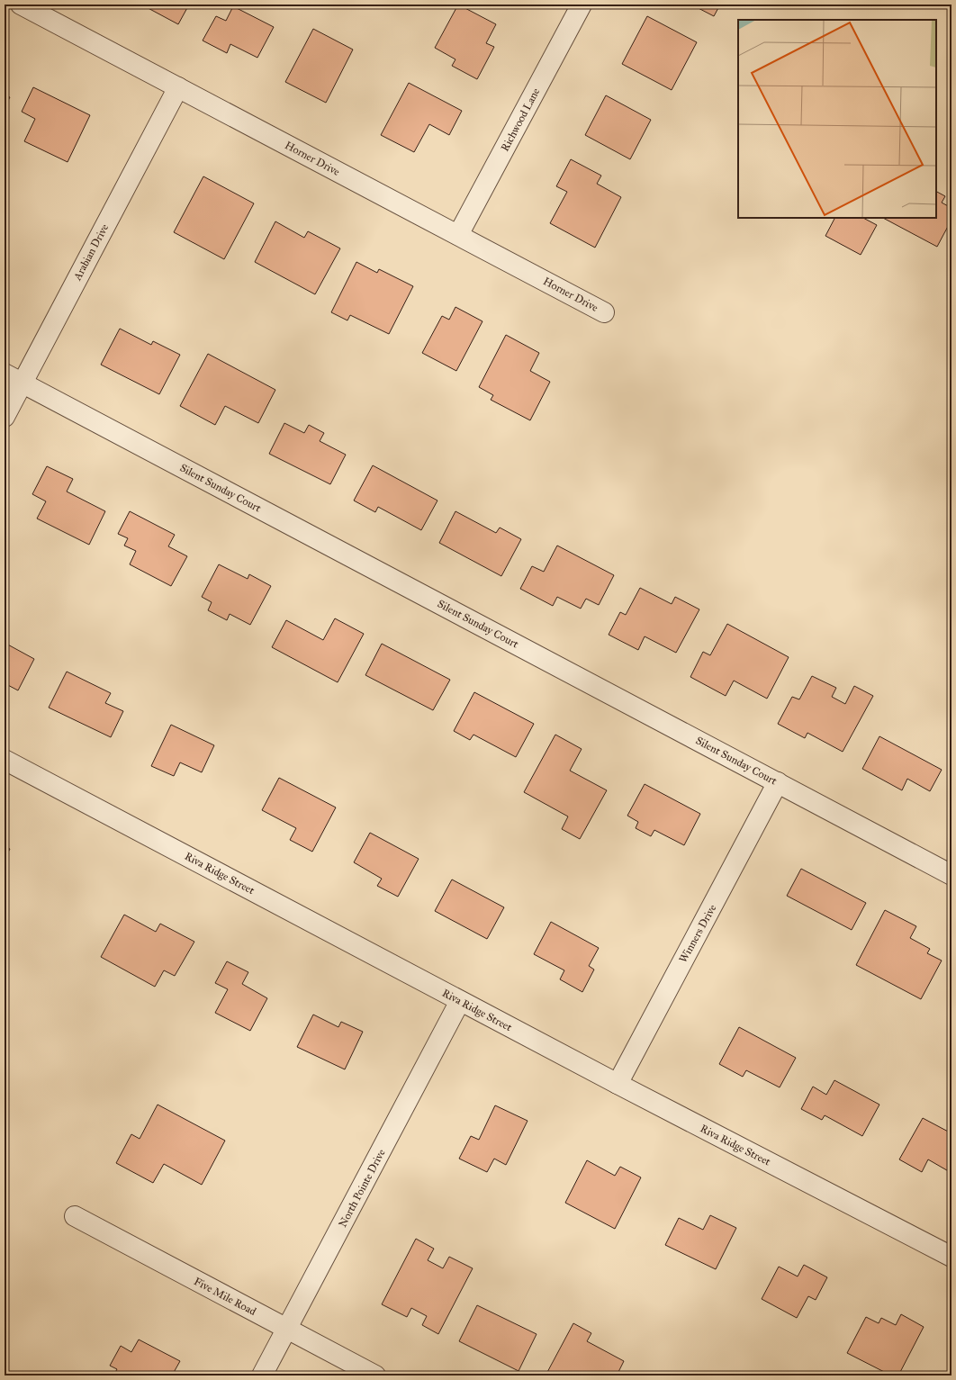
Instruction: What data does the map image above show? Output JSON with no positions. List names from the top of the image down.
{
  "streets": {
    "street": [
      "Richwood Lane",
      "Horner Drive",
      "Arabian Drive",
      "Silent Sunday Court",
      "Riva Ridge Street",
      "Winners Drive",
      "North Pointe Drive",
      "Five Mile Road"
    ]
  },
  "crossings": [
    ["Richwood Lane", "Horner Drive"],
    ["Horner Drive", "Arabian Drive"],
    ["Arabian Drive", "Silent Sunday Court"],
    ["Silent Sunday Court", "Winners Drive"],
    ["Riva Ridge Street", "Winners Drive"],
    ["Riva Ridge Street", "North Pointe Drive"],
    ["North Pointe Drive", "Five Mile Road"]
  ]
}
